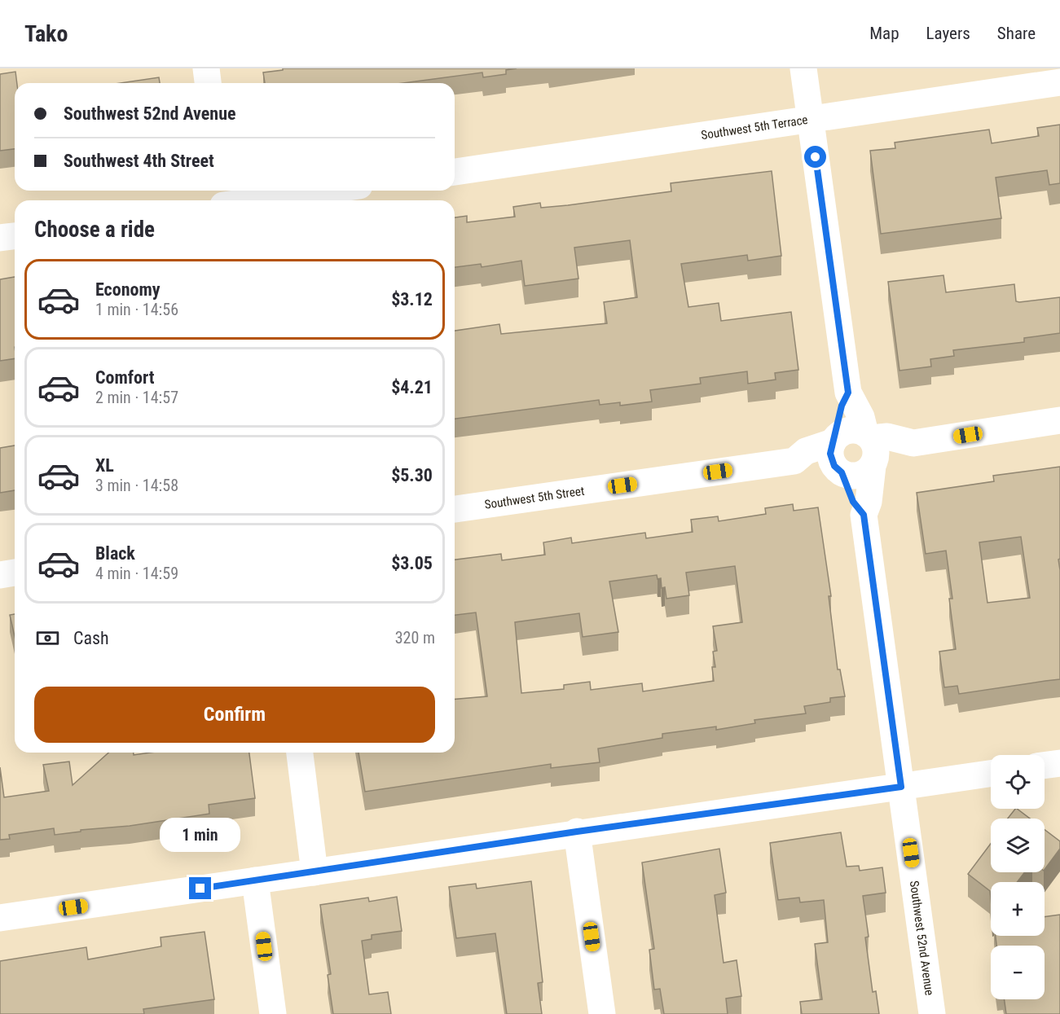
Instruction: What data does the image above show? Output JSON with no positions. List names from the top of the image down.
{
  "streets": {
    "street": ["Southwest 5th Terrace", "Southwest 5th Street", "Southwest 52nd Avenue"]
  },
  "crossings": [
    ["Southwest 5th Terrace", "Southwest 52nd Avenue"],
    ["Southwest 5th Street", "Southwest 52nd Avenue"]
  ],
  "page": {
    "header": "Tako",
    "nav": ["Map", "Layers", "Share"],
    "banner": ["Southwest 52nd Avenue", "Southwest 4th Street"],
    "heading": "Choose a ride",
    "list": [
      {
        "name": "Economy",
        "note": "1 min · 14:56",
        "value": "$3.12"
      },
      {
        "name": "Comfort",
        "note": "2 min · 14:57",
        "value": "$4.21"
      },
      {
        "name": "XL",
        "note": "3 min · 14:58",
        "value": "$5.30"
      },
      {
        "name": "Black",
        "note": "4 min · 14:59",
        "value": "$3.05"
      }
    ],
    "pay": ["Cash", "320 m"],
    "buttons": "Confirm",
    "map_buttons": ["+", "−"],
    "bubble": "1 min"
  }
}
